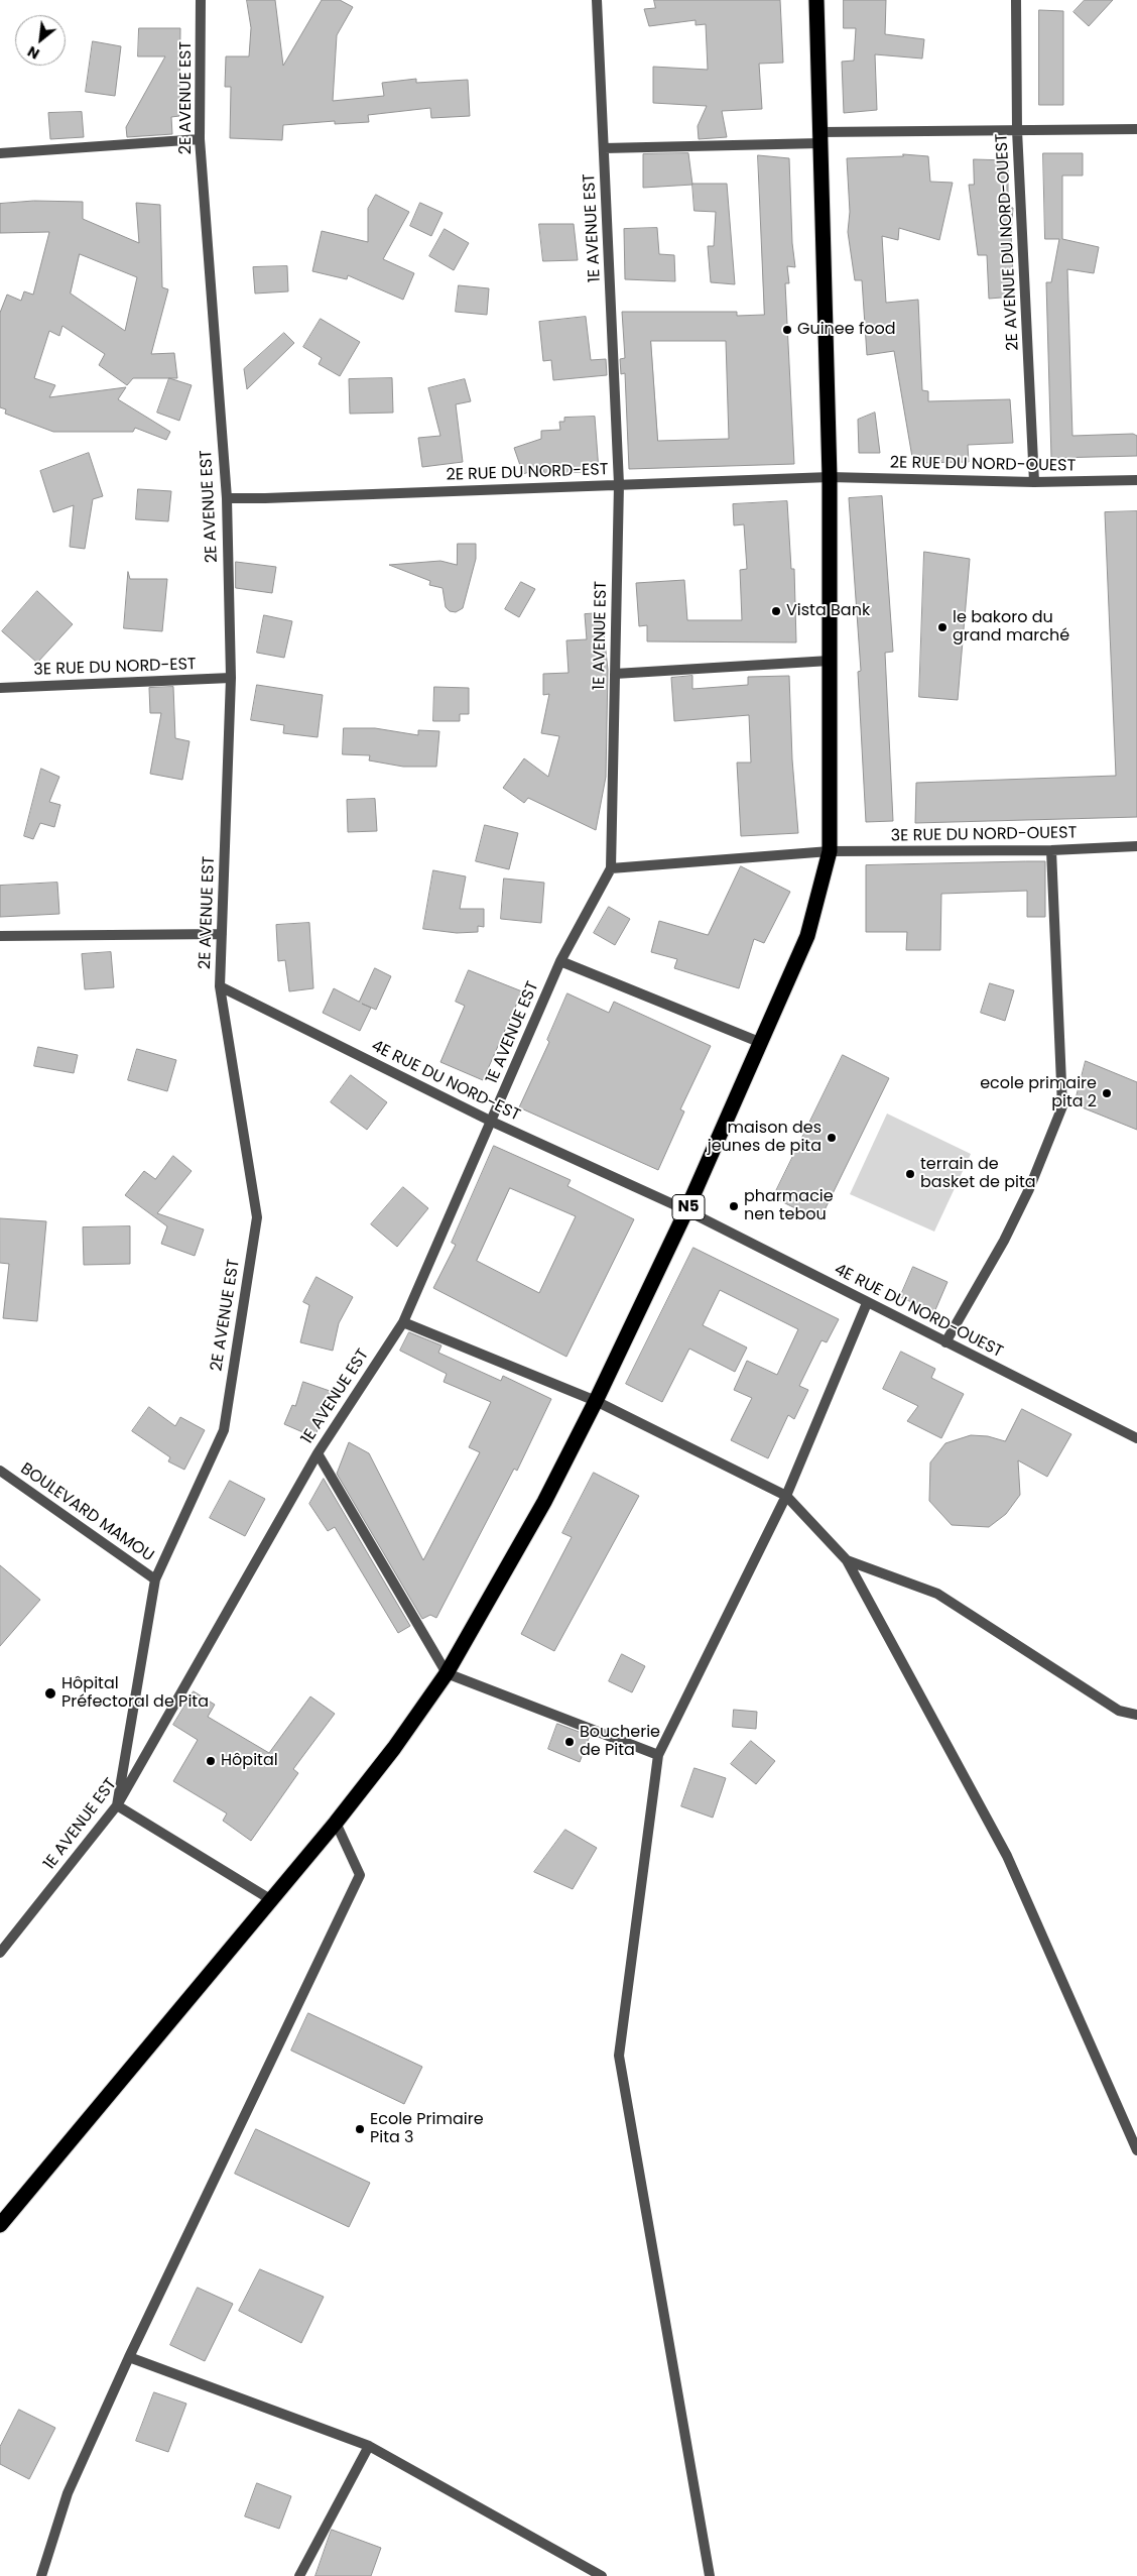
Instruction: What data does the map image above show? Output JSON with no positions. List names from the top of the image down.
{
  "streets": {
    "highway": ["N5"],
    "street": [
      "2E AVENUE EST",
      "1E AVENUE EST",
      "2E AVENUE DU NORD-OUEST",
      "2E RUE DU NORD-OUEST",
      "2E RUE DU NORD-EST",
      "3E RUE DU NORD-EST",
      "3E RUE DU NORD-OUEST",
      "4E RUE DU NORD-EST",
      "4E RUE DU NORD-OUEST",
      "BOULEVARD MAMOU"
    ]
  },
  "crossings": [
    ["2E AVENUE EST", "1E AVENUE EST"],
    ["2E AVENUE EST", "2E RUE DU NORD-EST"],
    ["2E AVENUE EST", "3E RUE DU NORD-EST"],
    ["2E AVENUE EST", "4E RUE DU NORD-EST"],
    ["2E AVENUE EST", "BOULEVARD MAMOU"],
    ["1E AVENUE EST", "2E RUE DU NORD-EST"],
    ["1E AVENUE EST", "3E RUE DU NORD-OUEST"],
    ["1E AVENUE EST", "4E RUE DU NORD-EST"],
    ["2E AVENUE DU NORD-OUEST", "2E RUE DU NORD-OUEST"],
    ["2E RUE DU NORD-OUEST", "2E RUE DU NORD-EST"],
    ["2E RUE DU NORD-OUEST", "N5"],
    ["2E RUE DU NORD-EST", "N5"],
    ["3E RUE DU NORD-OUEST", "N5"],
    ["4E RUE DU NORD-EST", "N5"],
    ["4E RUE DU NORD-EST", "4E RUE DU NORD-OUEST"],
    ["N5", "4E RUE DU NORD-OUEST"]
  ],
  "places": [
    "Guinee food",
    "Vista Bank",
    "le bakoro du grand marché",
    "ecole primaire pita 2",
    "maison des jeunes de pita",
    "terrain de basket de pita",
    "pharmacie nen tebou",
    "Hôpital Préfectoral de Pita",
    "Boucherie de Pita",
    "Hôpital",
    "Ecole Primaire Pita 3"
  ],
  "north": "bottom left"
}
